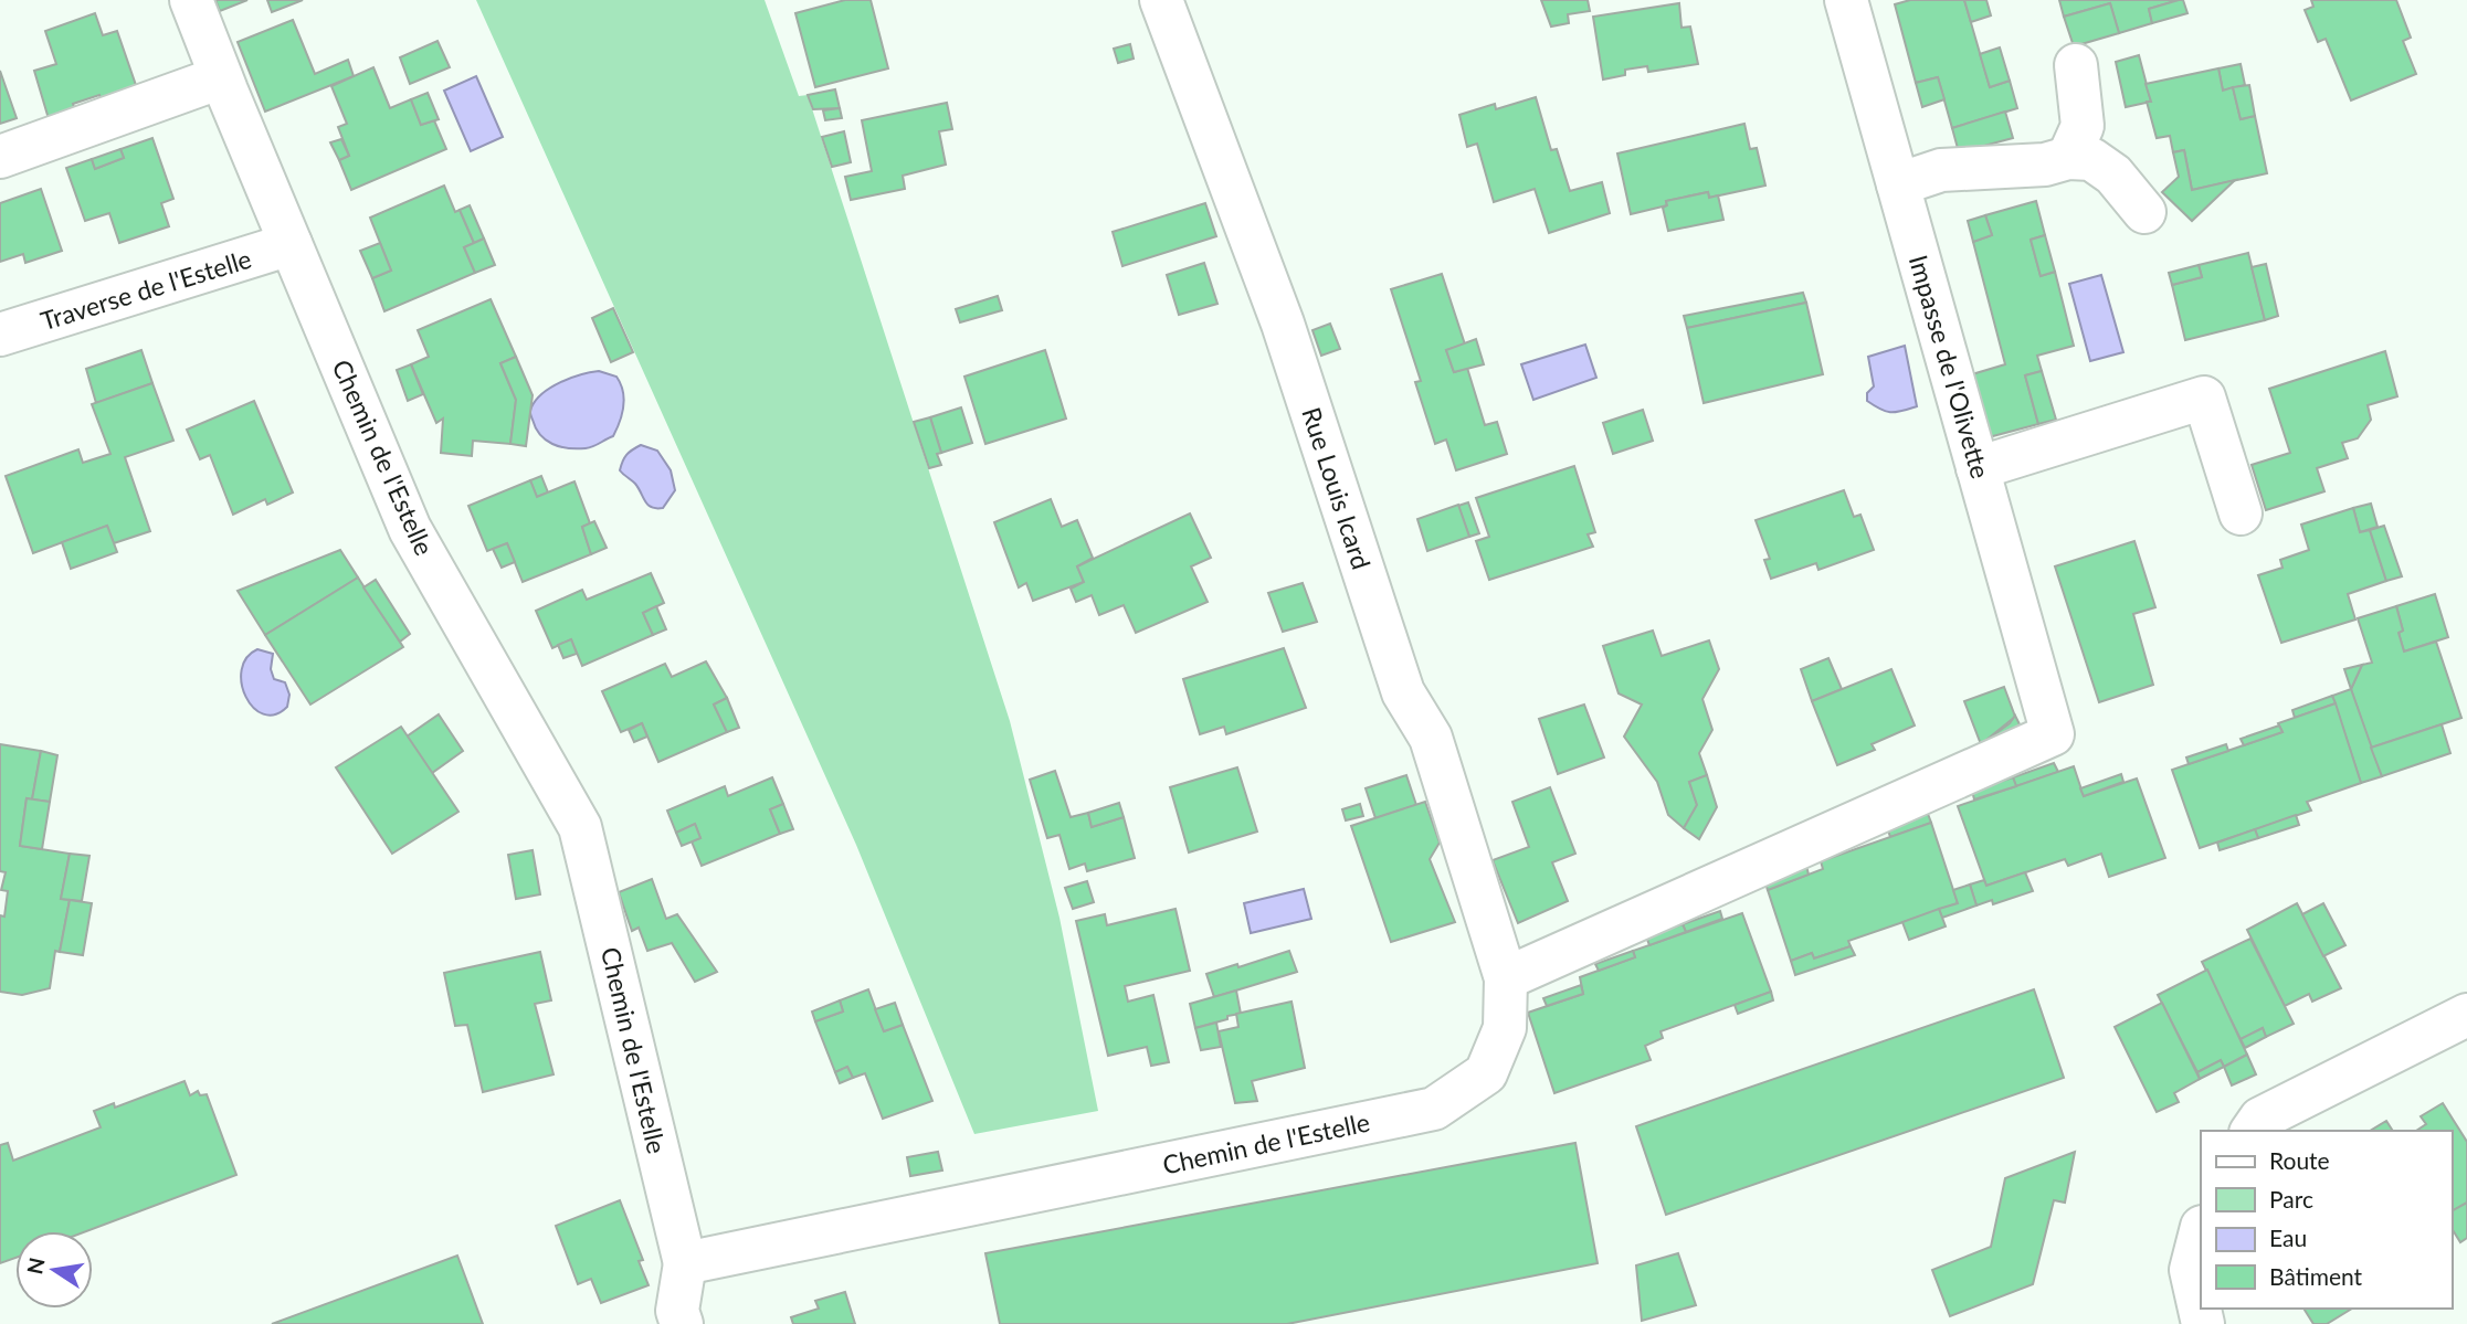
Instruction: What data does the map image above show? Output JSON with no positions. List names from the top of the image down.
{
  "streets": {
    "street": [
      "Traverse de l'Estelle",
      "Impasse de l'Olivette",
      "Chemin de l'Estelle",
      "Rue Louis Icard"
    ]
  },
  "crossings": [
    ["Traverse de l'Estelle", "Chemin de l'Estelle"],
    ["Impasse de l'Olivette", "Chemin de l'Estelle"],
    ["Impasse de l'Olivette", "Rue Louis Icard"],
    ["Chemin de l'Estelle", "Rue Louis Icard"]
  ],
  "legend": [
    "Route",
    "Parc",
    "Eau",
    "Bâtiment"
  ],
  "north": "left"
}
